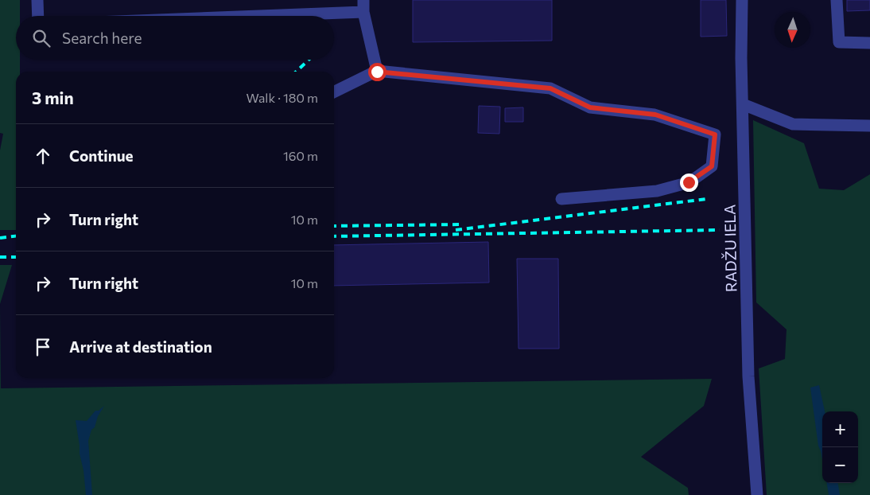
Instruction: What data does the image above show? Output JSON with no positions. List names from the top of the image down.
{
  "streets": {
    "street": ["RADŽU IELA"]
  },
  "north": "bottom",
  "page": {
    "search": "Search here",
    "heading": ["3 min", "Walk · 180 m"],
    "list": [
      ["Continue", "160 m"],
      ["Turn right", "10 m"],
      ["Turn right", "10 m"],
      "Arrive at destination"
    ],
    "map_buttons": ["+", "−"]
  }
}
